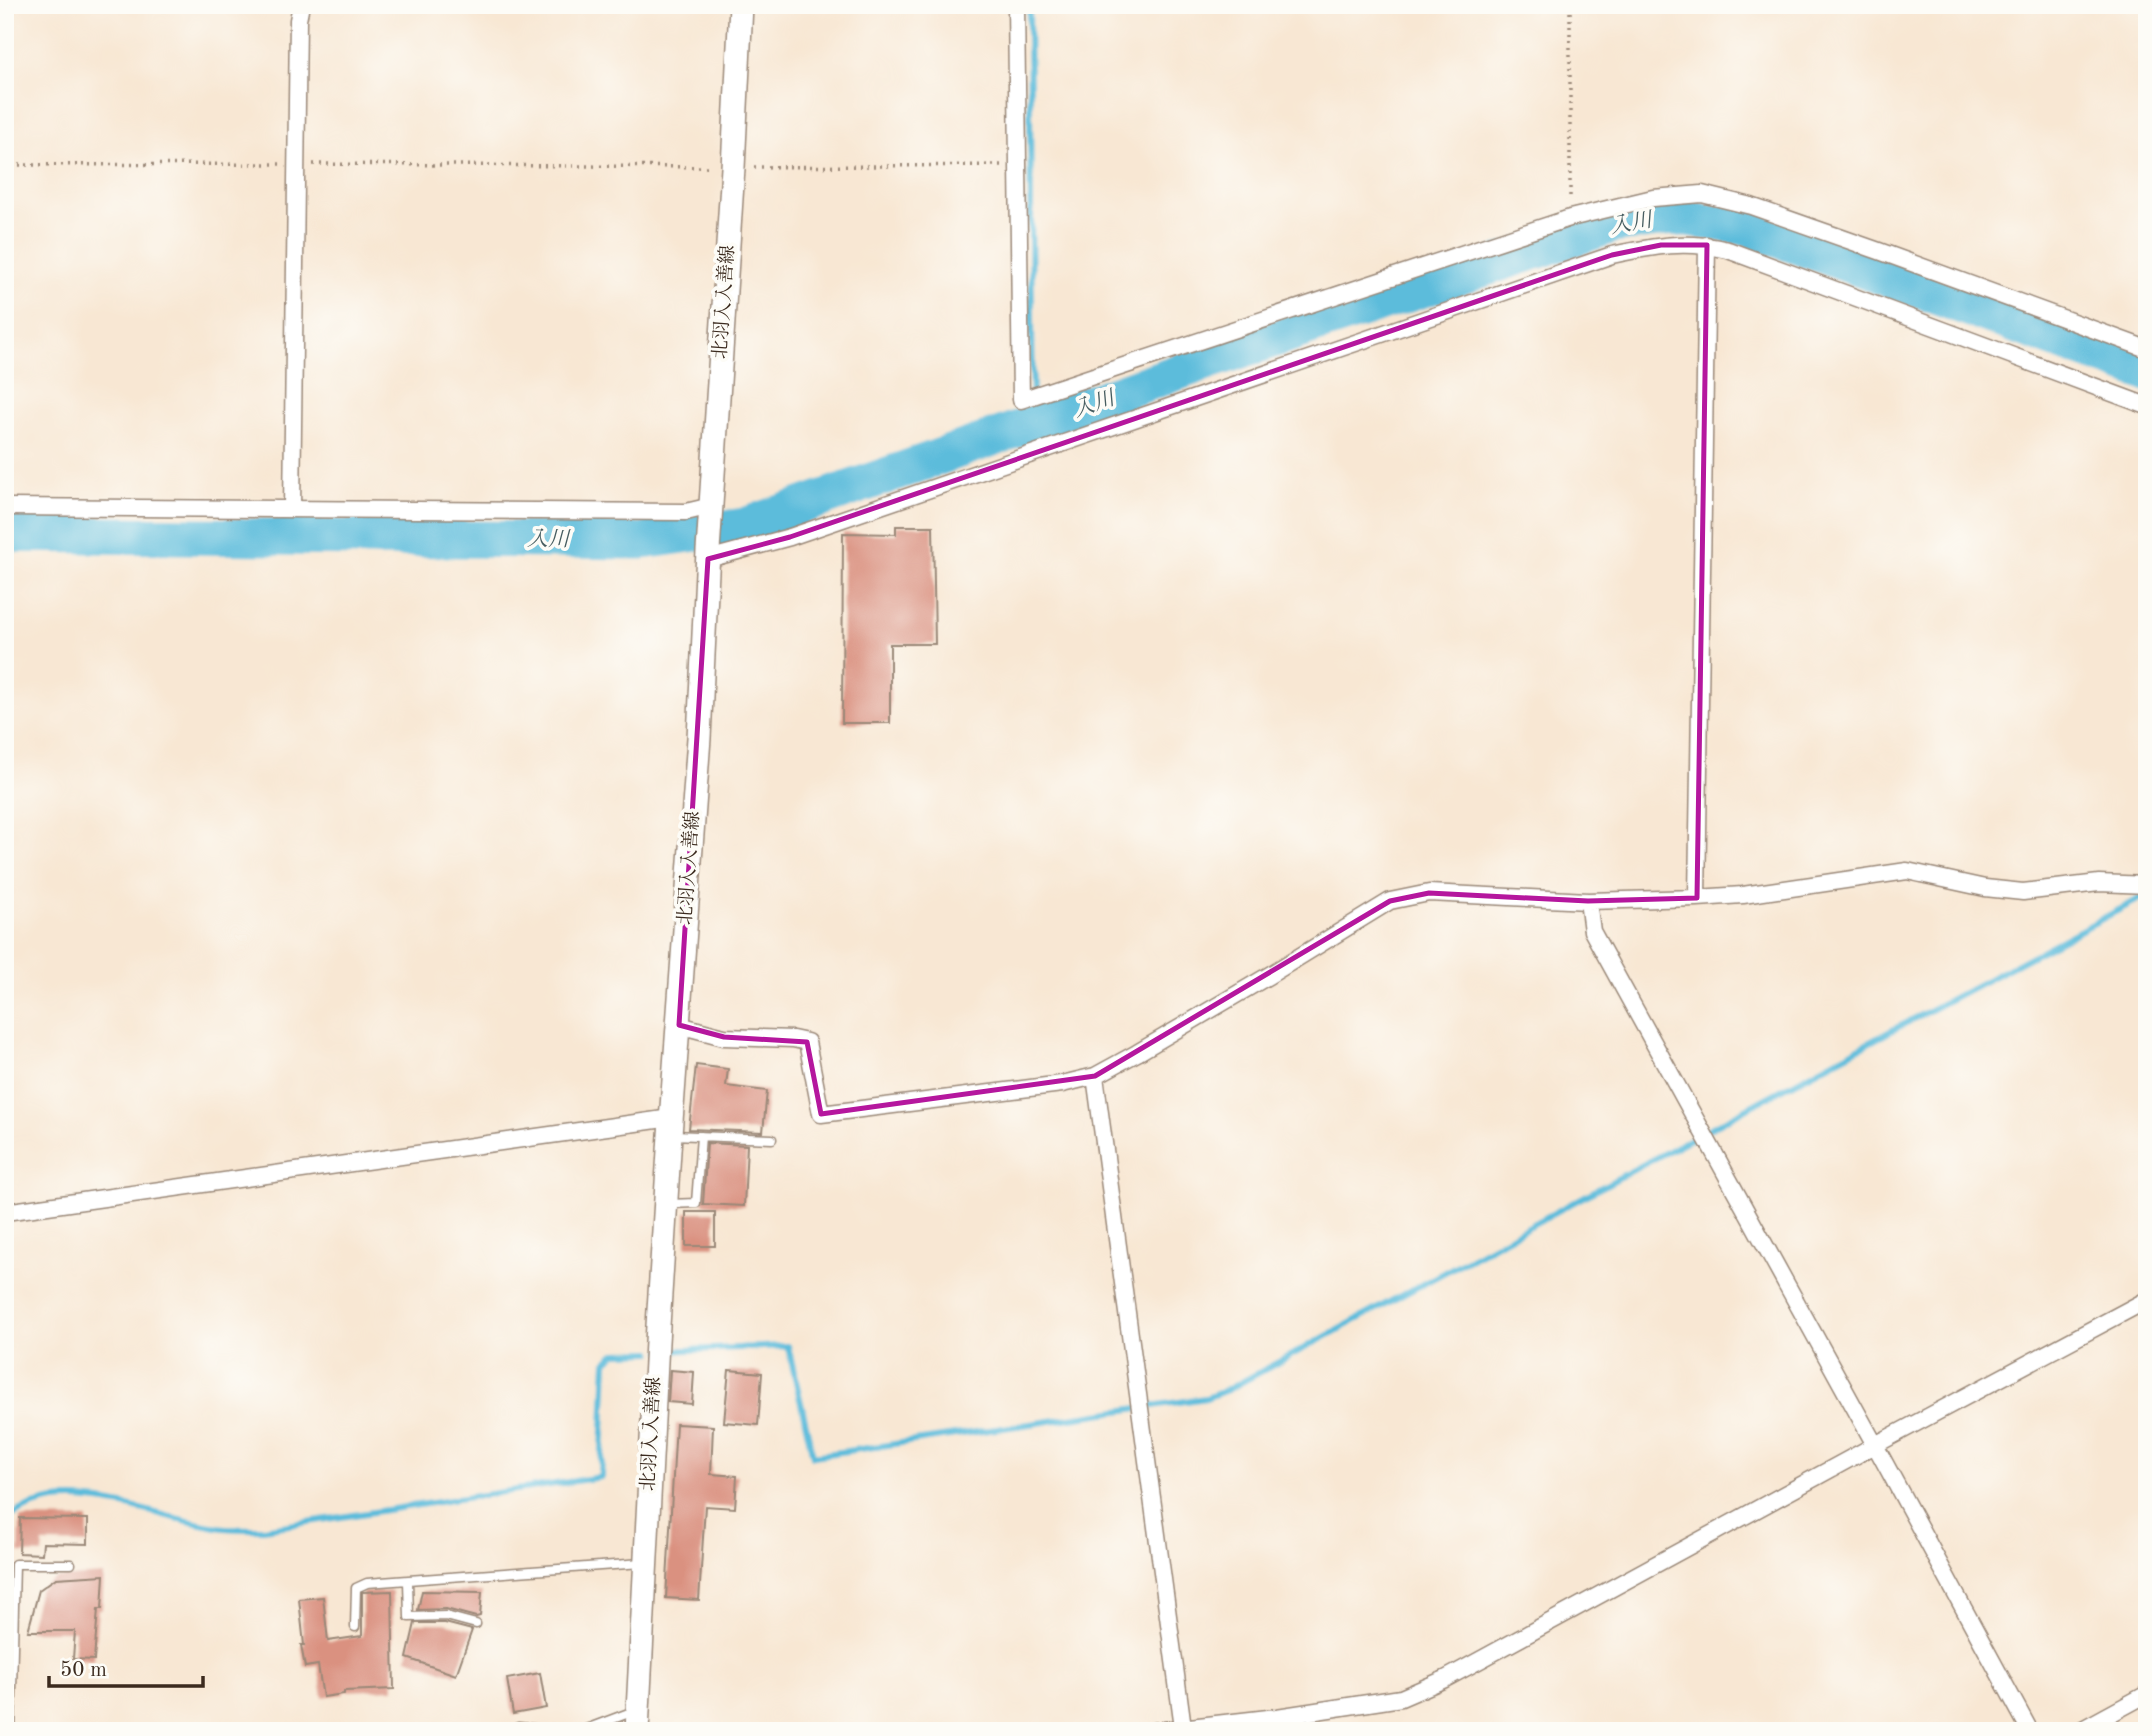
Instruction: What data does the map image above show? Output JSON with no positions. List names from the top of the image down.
{
  "streets": {
    "main road": ["北羽入入善線"]
  },
  "water": ["入川"],
  "scale_bar": "50 m"
}
